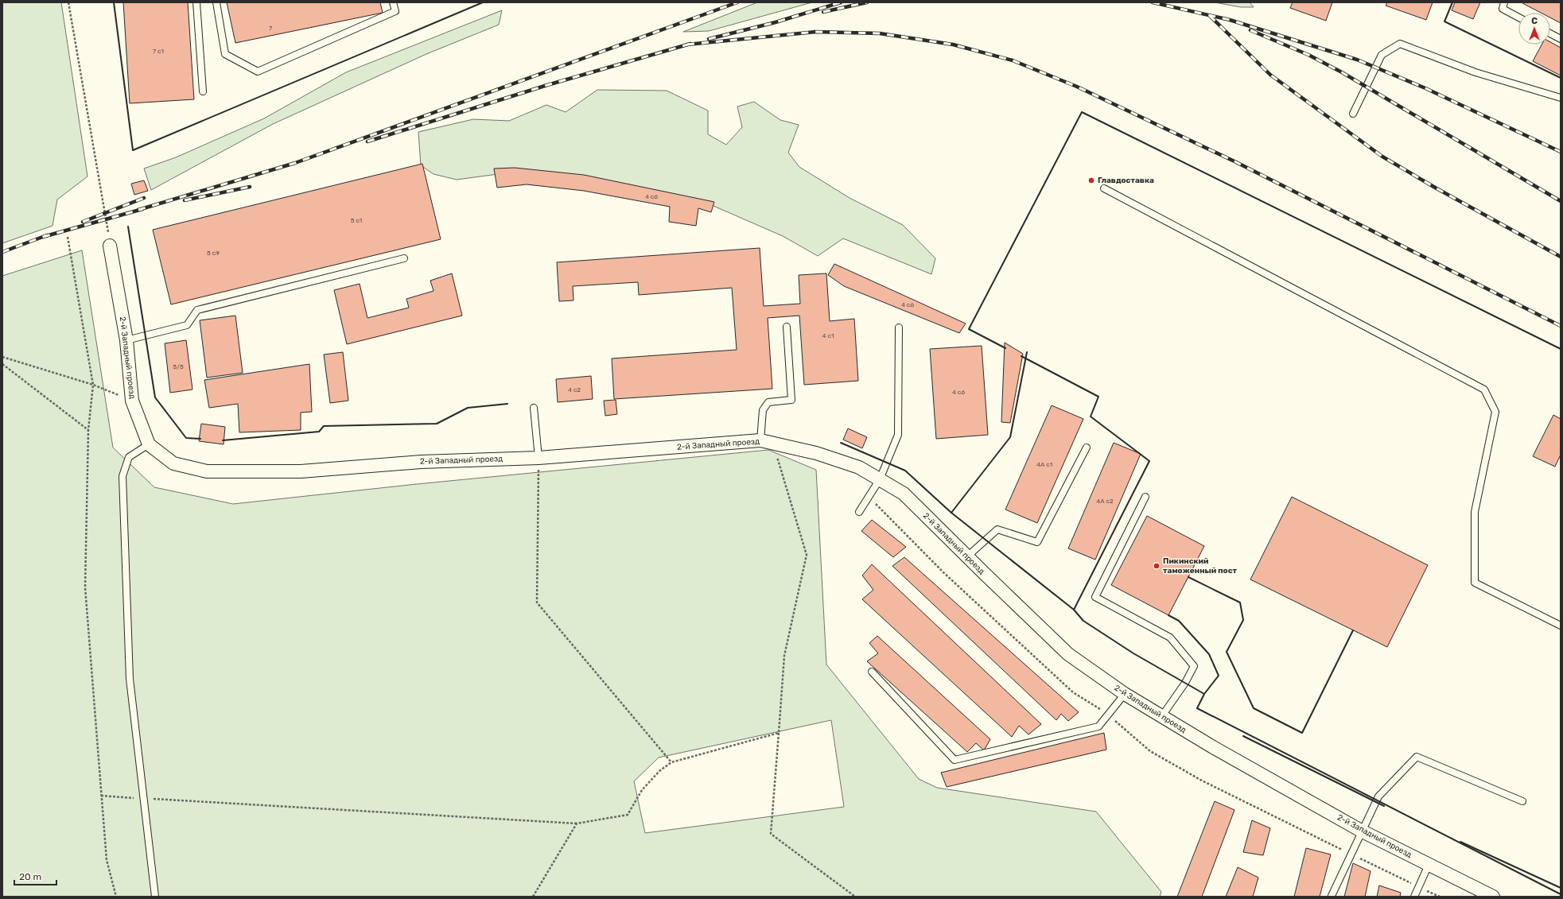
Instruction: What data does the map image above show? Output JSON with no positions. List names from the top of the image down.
{
  "streets": {
    "street": ["2-й Западный проезд"]
  },
  "places": ["Главдоставка", "Пикинский таможенный пост"],
  "house_numbers": [
    "7",
    "7 с1",
    "4 с6",
    "5 с1",
    "5 с9",
    "4 с6",
    "4 с1",
    "5/5",
    "4 с2",
    "4 с6",
    "4А с1",
    "4А с2"
  ],
  "scale_bar": "20 m",
  "north": "top"
}
